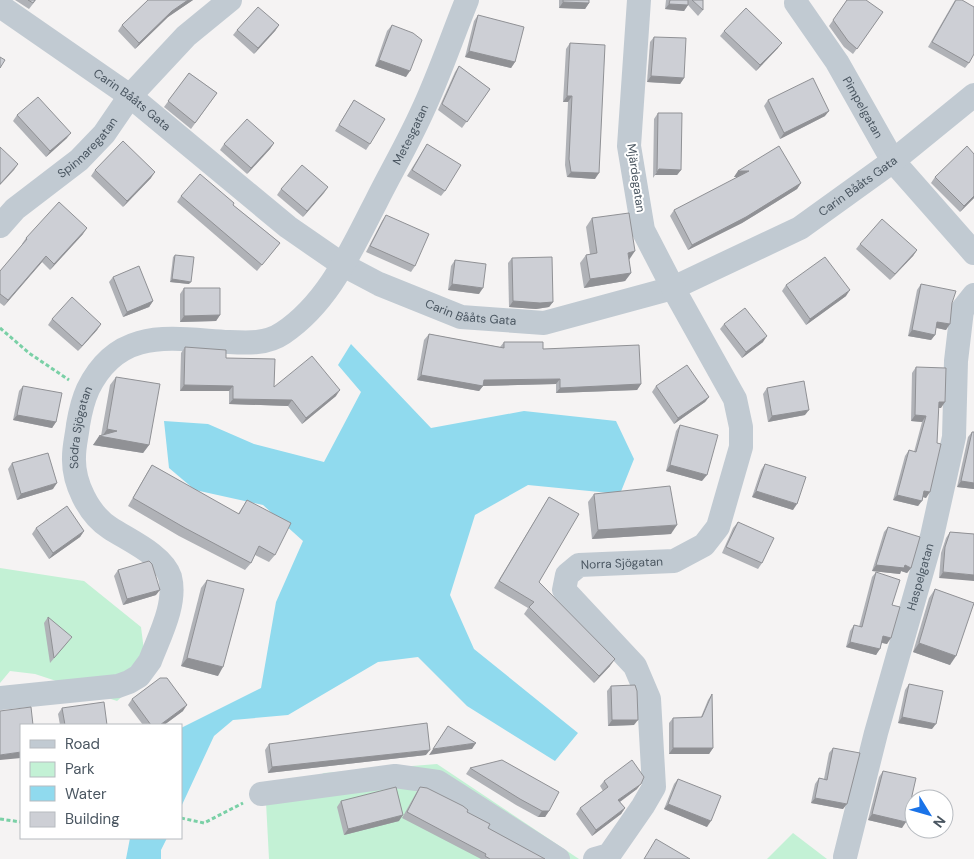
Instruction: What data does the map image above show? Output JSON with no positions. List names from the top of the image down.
{
  "streets": {
    "street": [
      "Carin Bååts Gata",
      "Pimpelgatan",
      "Metesgatan",
      "Spinnaregatan",
      "Mjärdegatan",
      "Södra Sjögatan",
      "Norra Sjögatan",
      "Haspelgatan"
    ]
  },
  "crossings": [
    ["Carin Bååts Gata", "Pimpelgatan"],
    ["Carin Bååts Gata", "Metesgatan"],
    ["Carin Bååts Gata", "Spinnaregatan"],
    ["Carin Bååts Gata", "Mjärdegatan"],
    ["Carin Bååts Gata", "Södra Sjögatan"],
    ["Carin Bååts Gata", "Norra Sjögatan"],
    ["Metesgatan", "Södra Sjögatan"],
    ["Mjärdegatan", "Norra Sjögatan"]
  ],
  "legend": [
    "Road",
    "Park",
    "Water",
    "Building"
  ],
  "north": "bottom right"
}
